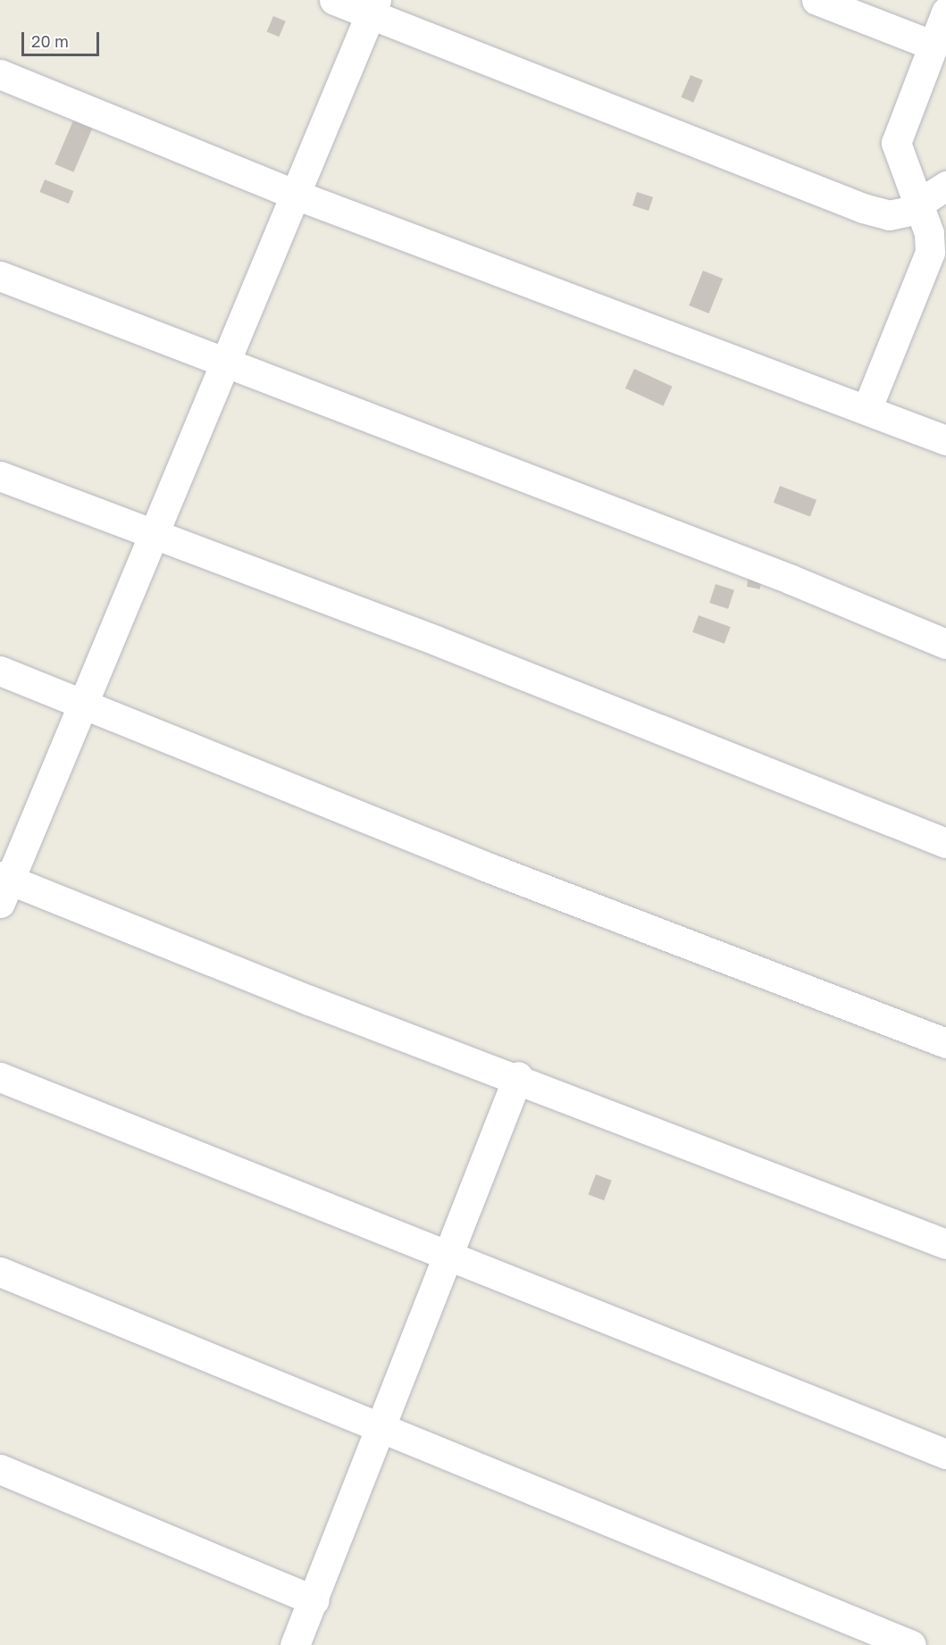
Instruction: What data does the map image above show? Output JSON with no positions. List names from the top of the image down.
{
  "scale_bar": "20 m"
}
